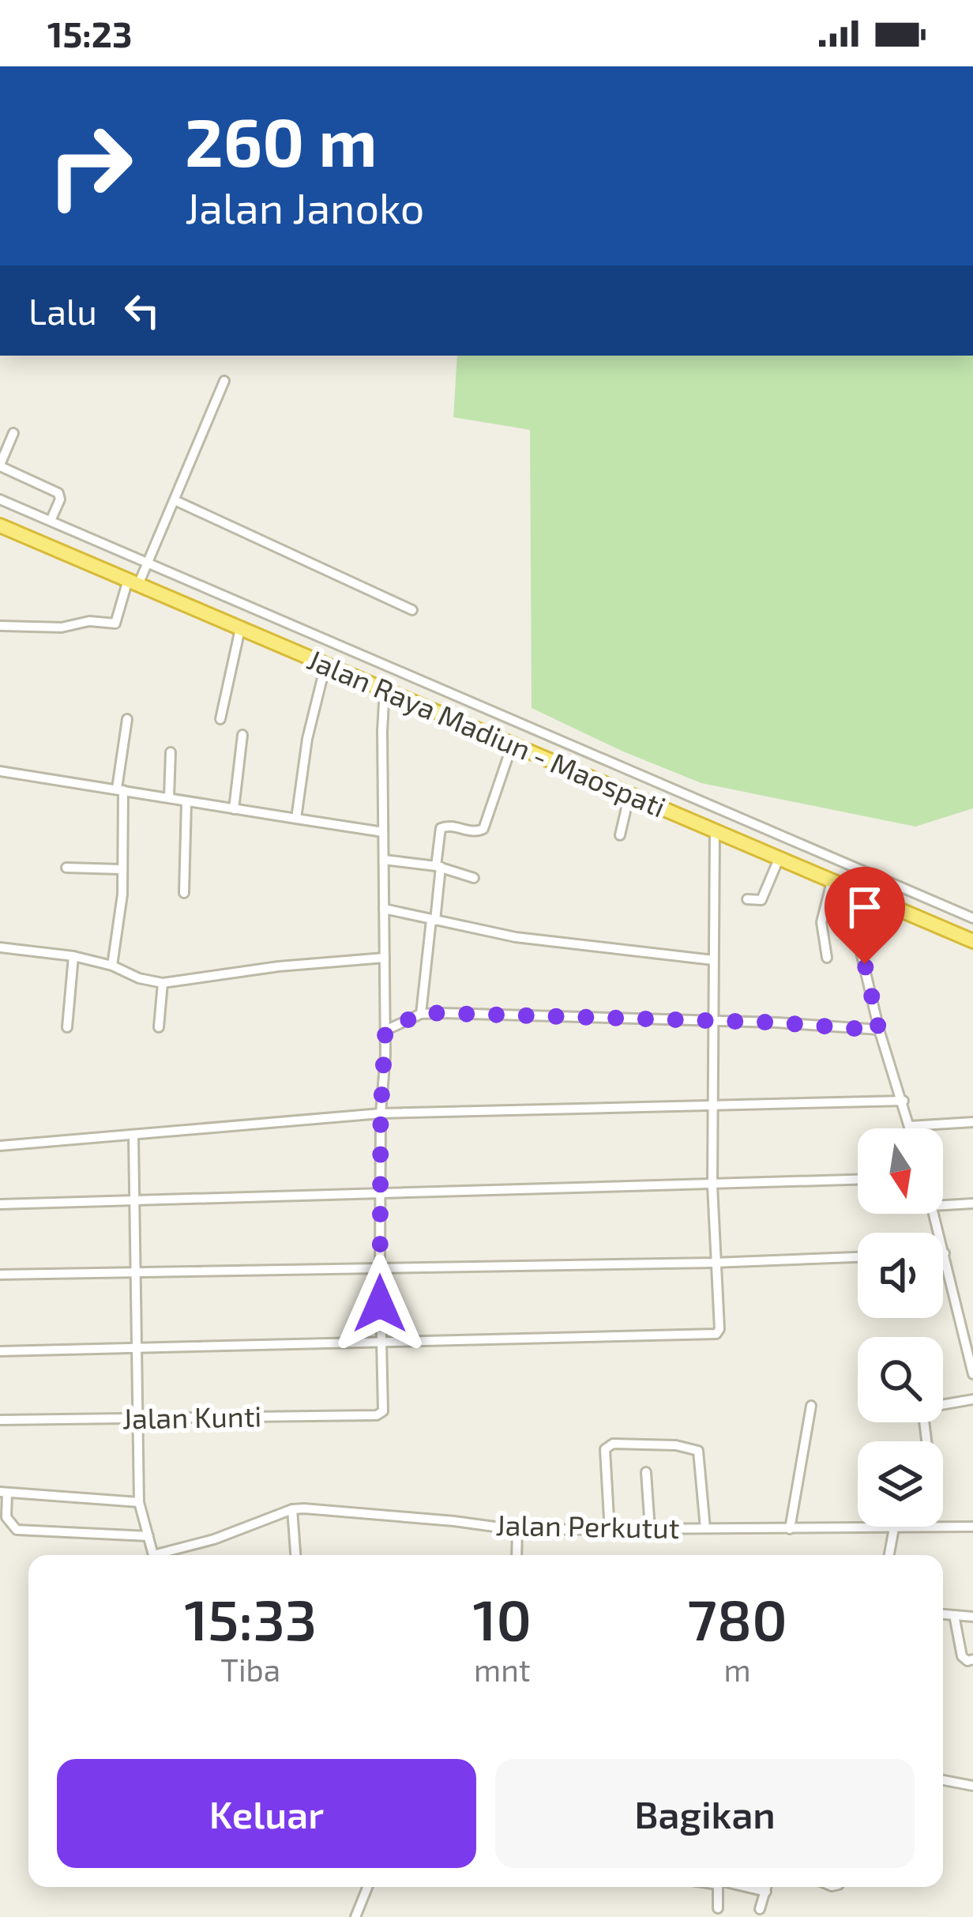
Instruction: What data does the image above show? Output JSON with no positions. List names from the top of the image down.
{
  "streets": {
    "highway": ["Jalan Raya Madiun - Maospati"],
    "street": ["Jalan Kunti", "Jalan Perkutut"]
  },
  "north": "bottom",
  "page": {
    "status": "15:23",
    "turn": ["260 m", "Jalan Janoko"],
    "then": "Lalu",
    "eta": [
      "15:33",
      "Tiba",
      "10",
      "mnt",
      "780",
      "m"
    ],
    "buttons": ["Keluar", "Bagikan"]
  }
}
